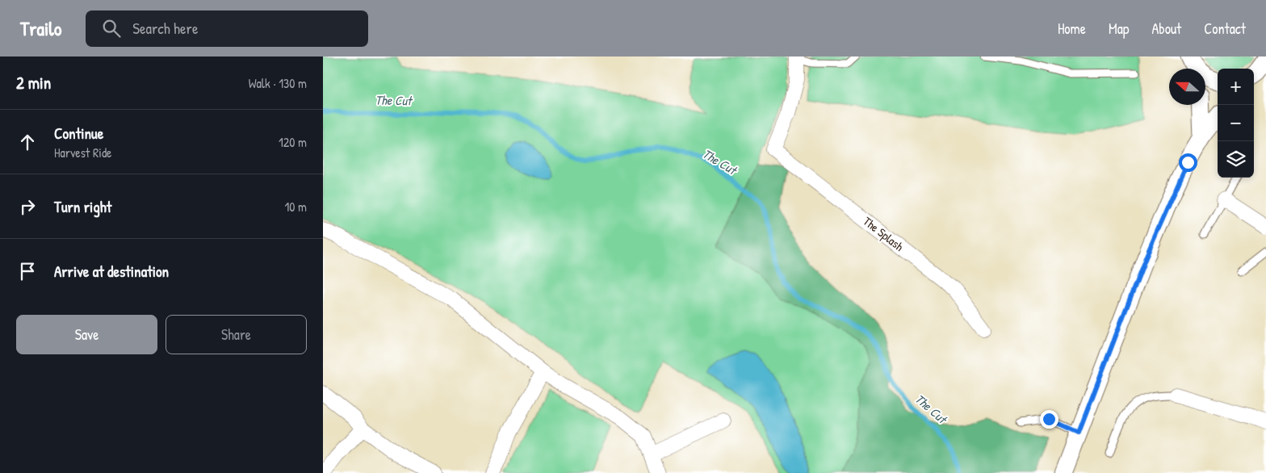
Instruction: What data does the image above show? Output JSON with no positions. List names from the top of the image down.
{
  "streets": {
    "street": ["The Splash"]
  },
  "water": ["The Cut"],
  "north": "left",
  "page": {
    "header": "Trailo",
    "search": "Search here",
    "nav": [
      "Home",
      "Map",
      "About",
      "Contact"
    ],
    "heading": ["2 min", "Walk · 130 m"],
    "map_buttons": ["+", "−"],
    "list": [
      ["Continue", "Harvest Ride", "120 m"],
      ["Turn right", "10 m"],
      "Arrive at destination"
    ],
    "buttons": ["Save", "Share"]
  }
}
